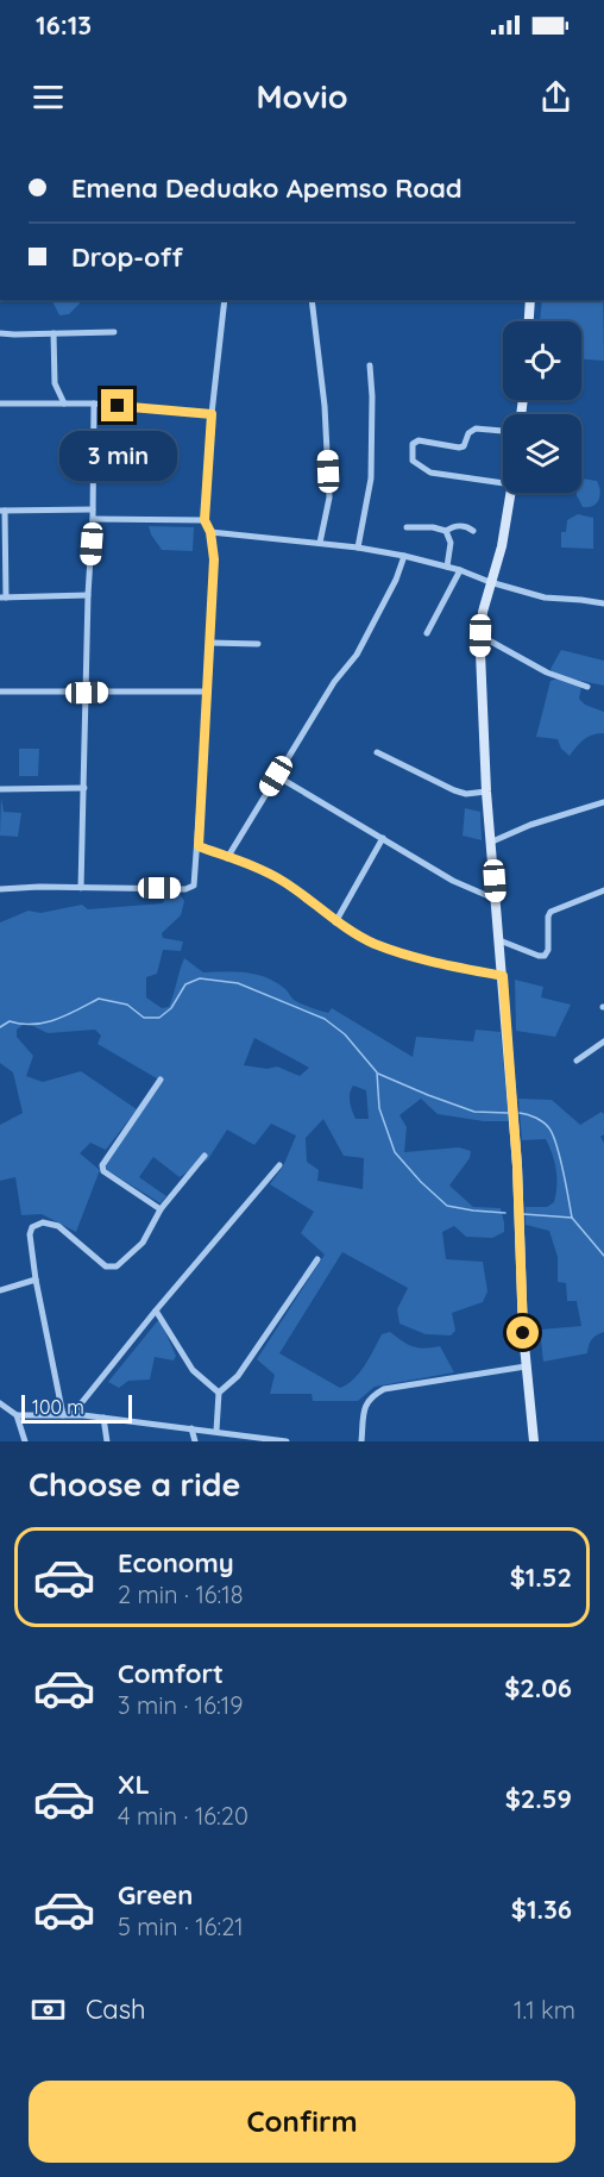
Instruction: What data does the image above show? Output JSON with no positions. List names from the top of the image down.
{
  "scale_bar": "100 m",
  "page": {
    "status": "16:13",
    "header": "Movio",
    "banner": ["Emena Deduako Apemso Road", "Drop-off"],
    "bubble": "3 min",
    "scale": "100 m",
    "heading": "Choose a ride",
    "list": [
      {
        "name": "Economy",
        "note": "2 min · 16:18",
        "value": "$1.52"
      },
      {
        "name": "Comfort",
        "note": "3 min · 16:19",
        "value": "$2.06"
      },
      {
        "name": "XL",
        "note": "4 min · 16:20",
        "value": "$2.59"
      },
      {
        "name": "Green",
        "note": "5 min · 16:21",
        "value": "$1.36"
      }
    ],
    "pay": ["Cash", "1.1 km"],
    "buttons": "Confirm"
  }
}
